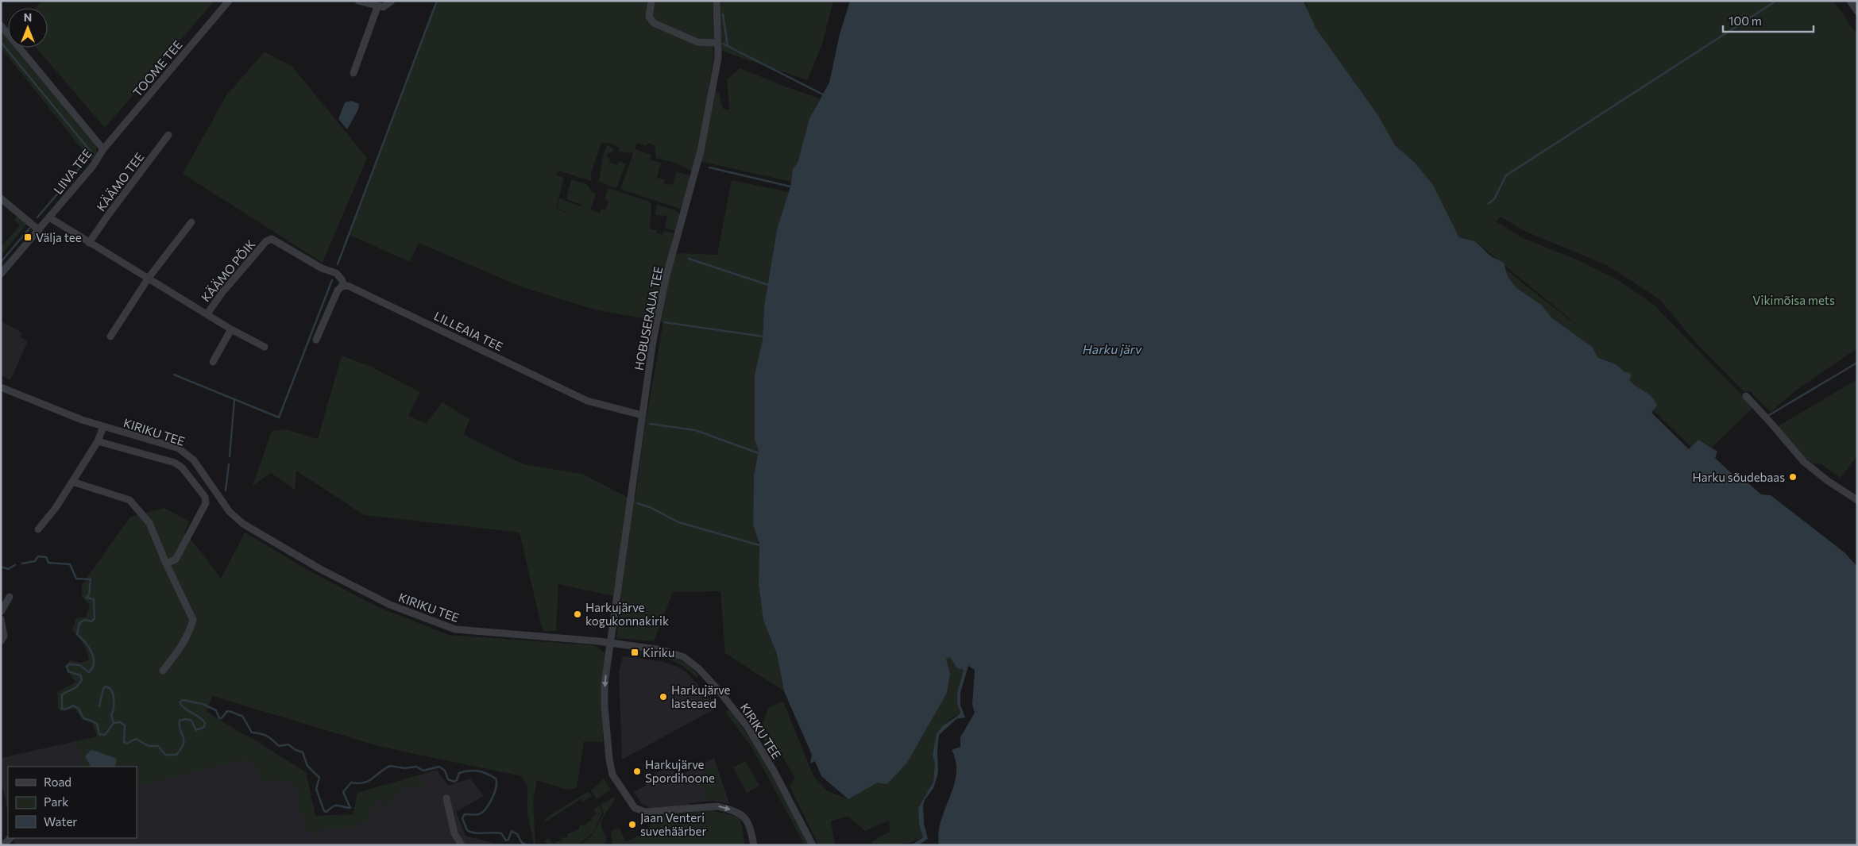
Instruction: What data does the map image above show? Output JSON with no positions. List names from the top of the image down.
{
  "streets": {
    "street": [
      "TOOME TEE",
      "LIIVA TEE",
      "KÄÄMO TEE",
      "KÄÄMO PÕIK",
      "HOBUSERAUA TEE",
      "LILLEAIA TEE",
      "KIRIKU TEE"
    ]
  },
  "crossings": [
    ["TOOME TEE", "LIIVA TEE"],
    ["KÄÄMO PÕIK", "LILLEAIA TEE"],
    ["HOBUSERAUA TEE", "LILLEAIA TEE"],
    ["HOBUSERAUA TEE", "KIRIKU TEE"]
  ],
  "water": ["Harku järv"],
  "parks": ["Vikimõisa mets"],
  "places": {
    "transit": ["Välja tee", "Kiriku"],
    "other": [
      "Harku sõudebaas",
      "Harkujärve kogukonnakirik",
      "Harkujärve lasteaed",
      "Harkujärve Spordihoone",
      "Jaan Venteri suvehäärber"
    ]
  },
  "legend": ["Road", "Park", "Water"],
  "scale_bar": "100 m",
  "north": "top"
}
